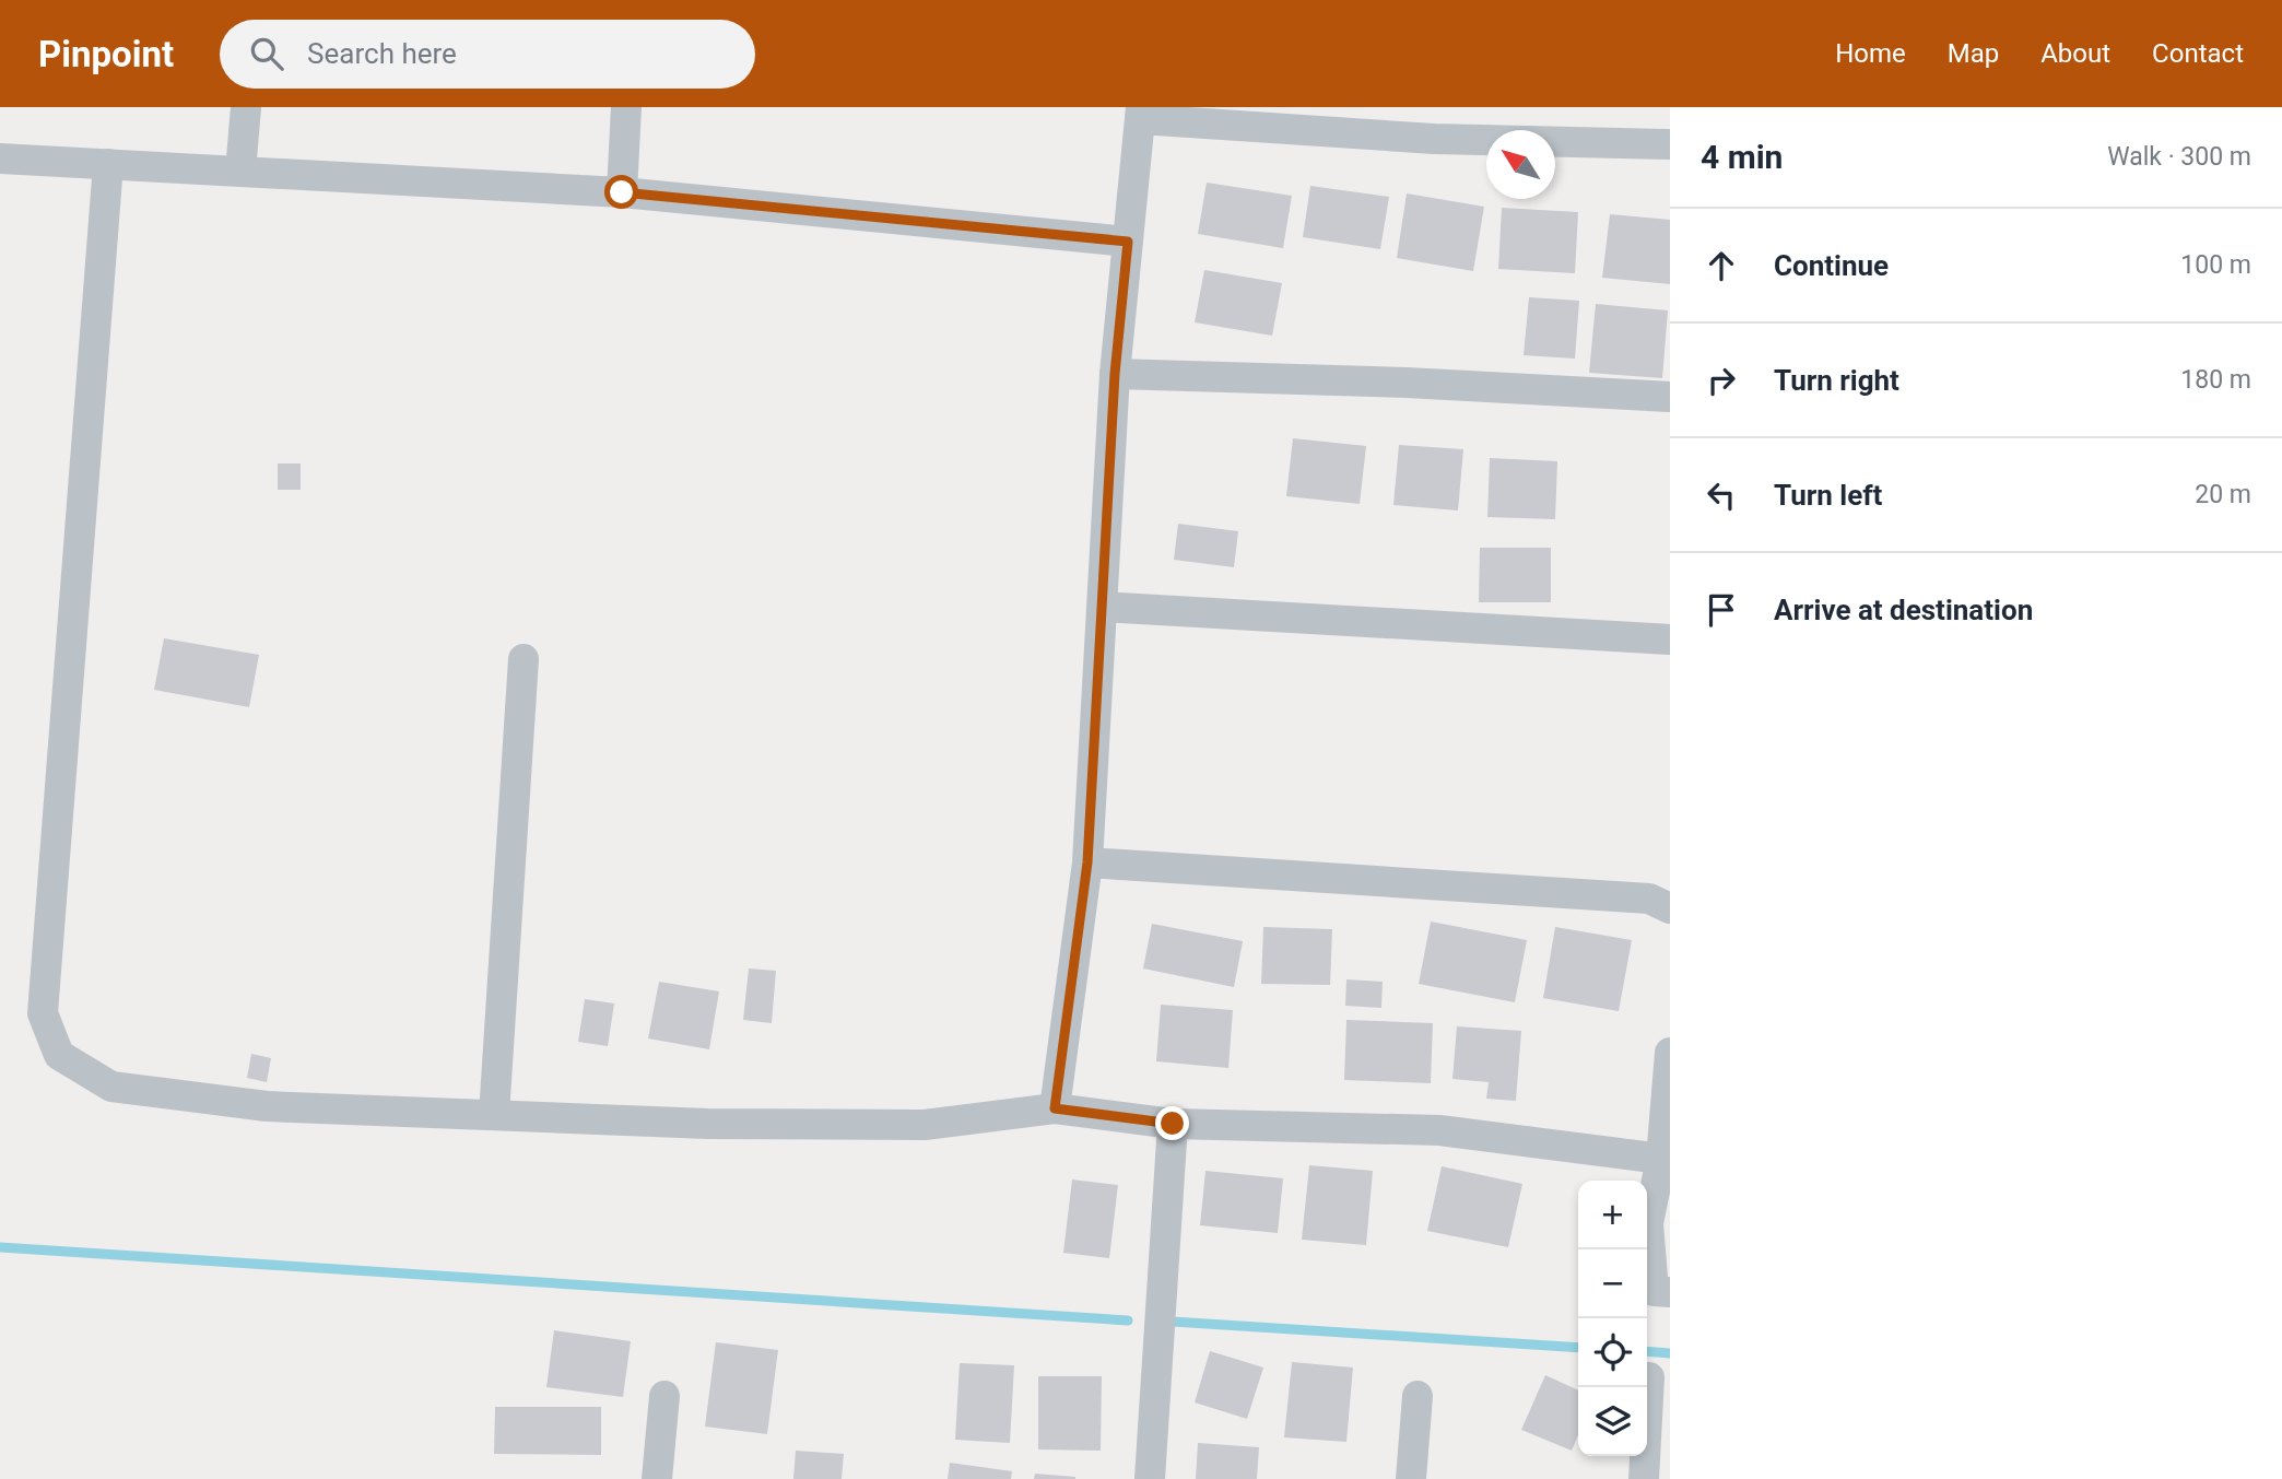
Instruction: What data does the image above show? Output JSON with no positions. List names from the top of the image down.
{
  "north": "top left",
  "page": {
    "header": "Pinpoint",
    "search": "Search here",
    "nav": [
      "Home",
      "Map",
      "About",
      "Contact"
    ],
    "heading": ["4 min", "Walk · 300 m"],
    "list": [
      ["Continue", "100 m"],
      ["Turn right", "180 m"],
      ["Turn left", "20 m"],
      "Arrive at destination"
    ],
    "map_buttons": ["+", "−"]
  }
}
